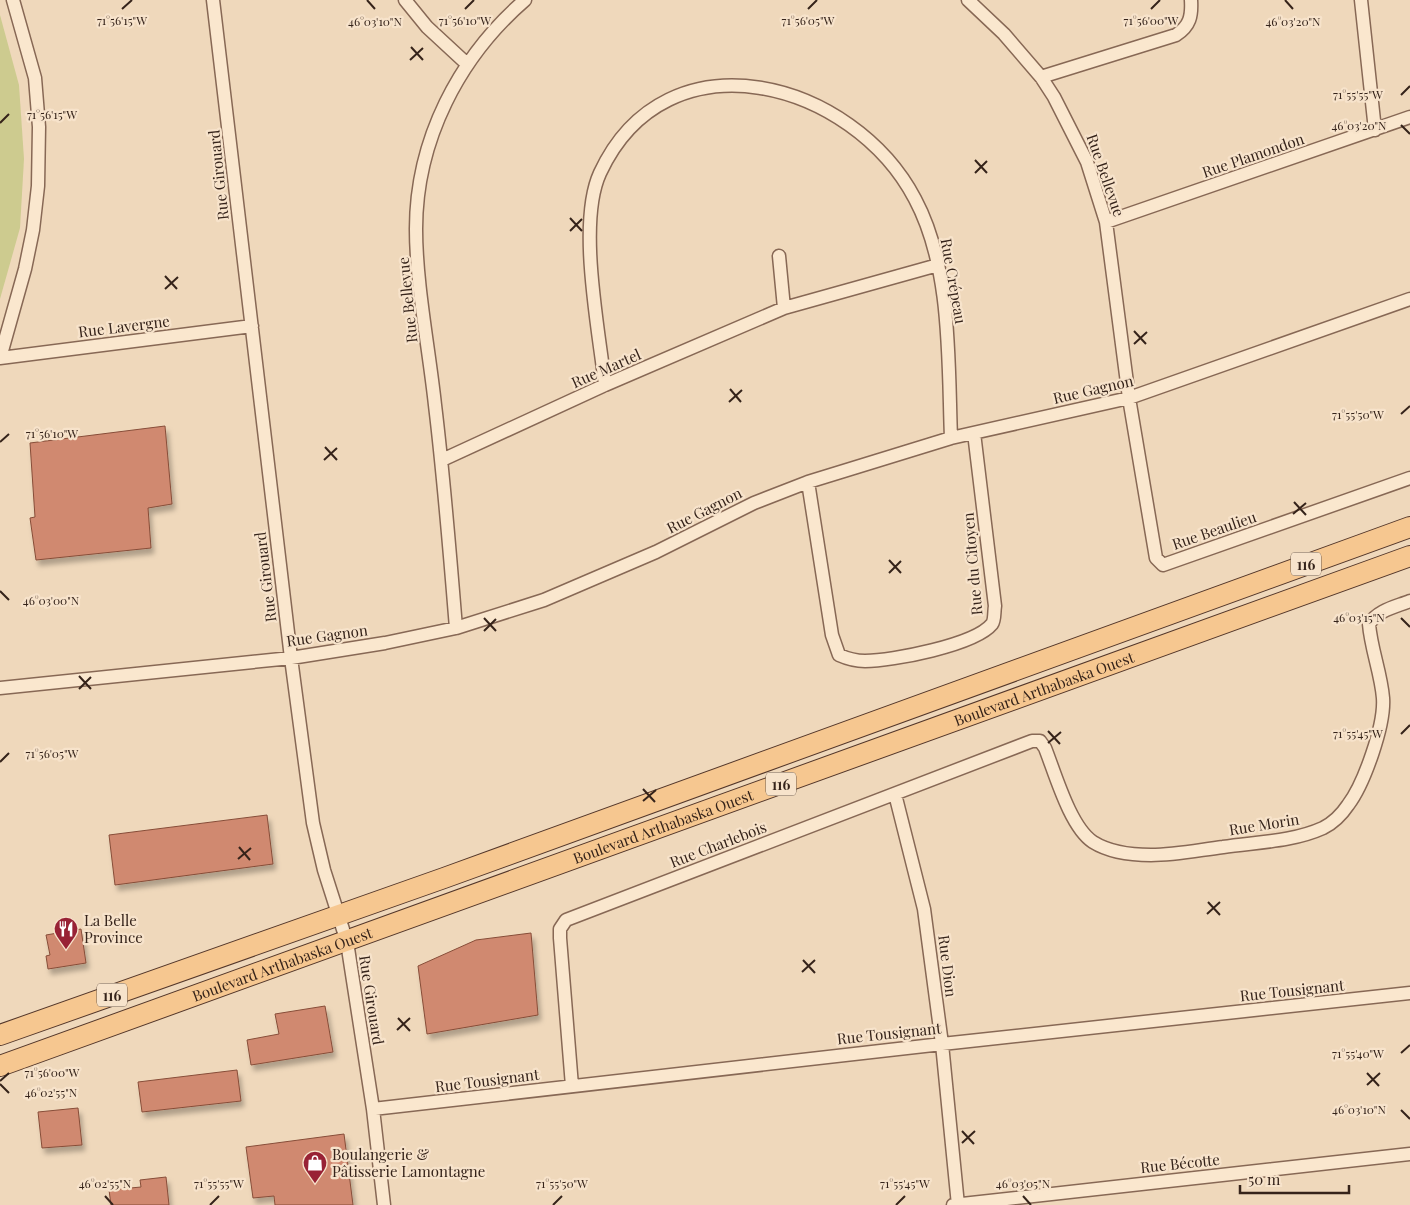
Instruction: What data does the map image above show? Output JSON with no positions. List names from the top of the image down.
{
  "streets": {
    "main road": ["116", "Boulevard Arthabaska Ouest"],
    "street": [
      "Rue Plamondon",
      "Rue Girouard",
      "Rue Bellevue",
      "Rue Crépeau",
      "Rue Lavergne",
      "Rue Martel",
      "Rue Gagnon",
      "Rue Beaulieu",
      "Rue du Citoyen",
      "Rue Morin",
      "Rue Charlebois",
      "Rue Dion",
      "Rue Tousignant",
      "Rue Bécotte"
    ]
  },
  "crossings": [
    ["Rue Plamondon", "Rue Bellevue"],
    ["Rue Girouard", "Rue Lavergne"],
    ["Rue Girouard", "Rue Gagnon"],
    ["Rue Girouard", "Boulevard Arthabaska Ouest"],
    ["Rue Girouard", "Rue Tousignant"],
    ["Rue Bellevue", "Rue Martel"],
    ["Rue Bellevue", "Rue Gagnon"],
    ["Rue Bellevue", "Rue Beaulieu"],
    ["Rue Crépeau", "Rue Martel"],
    ["Rue Crépeau", "Rue Gagnon"],
    ["Rue Gagnon", "Rue Beaulieu"],
    ["Rue Gagnon", "Rue du Citoyen"],
    ["Rue Morin", "Rue Charlebois"],
    ["Rue Charlebois", "Rue Dion"],
    ["Rue Charlebois", "Rue Tousignant"],
    ["Rue Dion", "Rue Tousignant"],
    ["Rue Dion", "Rue Bécotte"]
  ],
  "places": {
    "restaurant": ["La Belle Province"],
    "shop": ["Boulangerie & Pâtisserie Lamontagne"]
  },
  "scale_bar": "50 m",
  "coordinates": [
    "71°56'15\"W",
    "71°56'10\"W",
    "71°56'05\"W",
    "71°56'00\"W",
    "46°03'10\"N",
    "46°03'20\"N",
    "71°55'55\"W",
    "71°55'50\"W",
    "46°03'00\"N",
    "46°03'15\"N",
    "71°55'45\"W",
    "71°55'40\"W",
    "46°02'55\"N",
    "46°03'05\"N"
  ]
}
